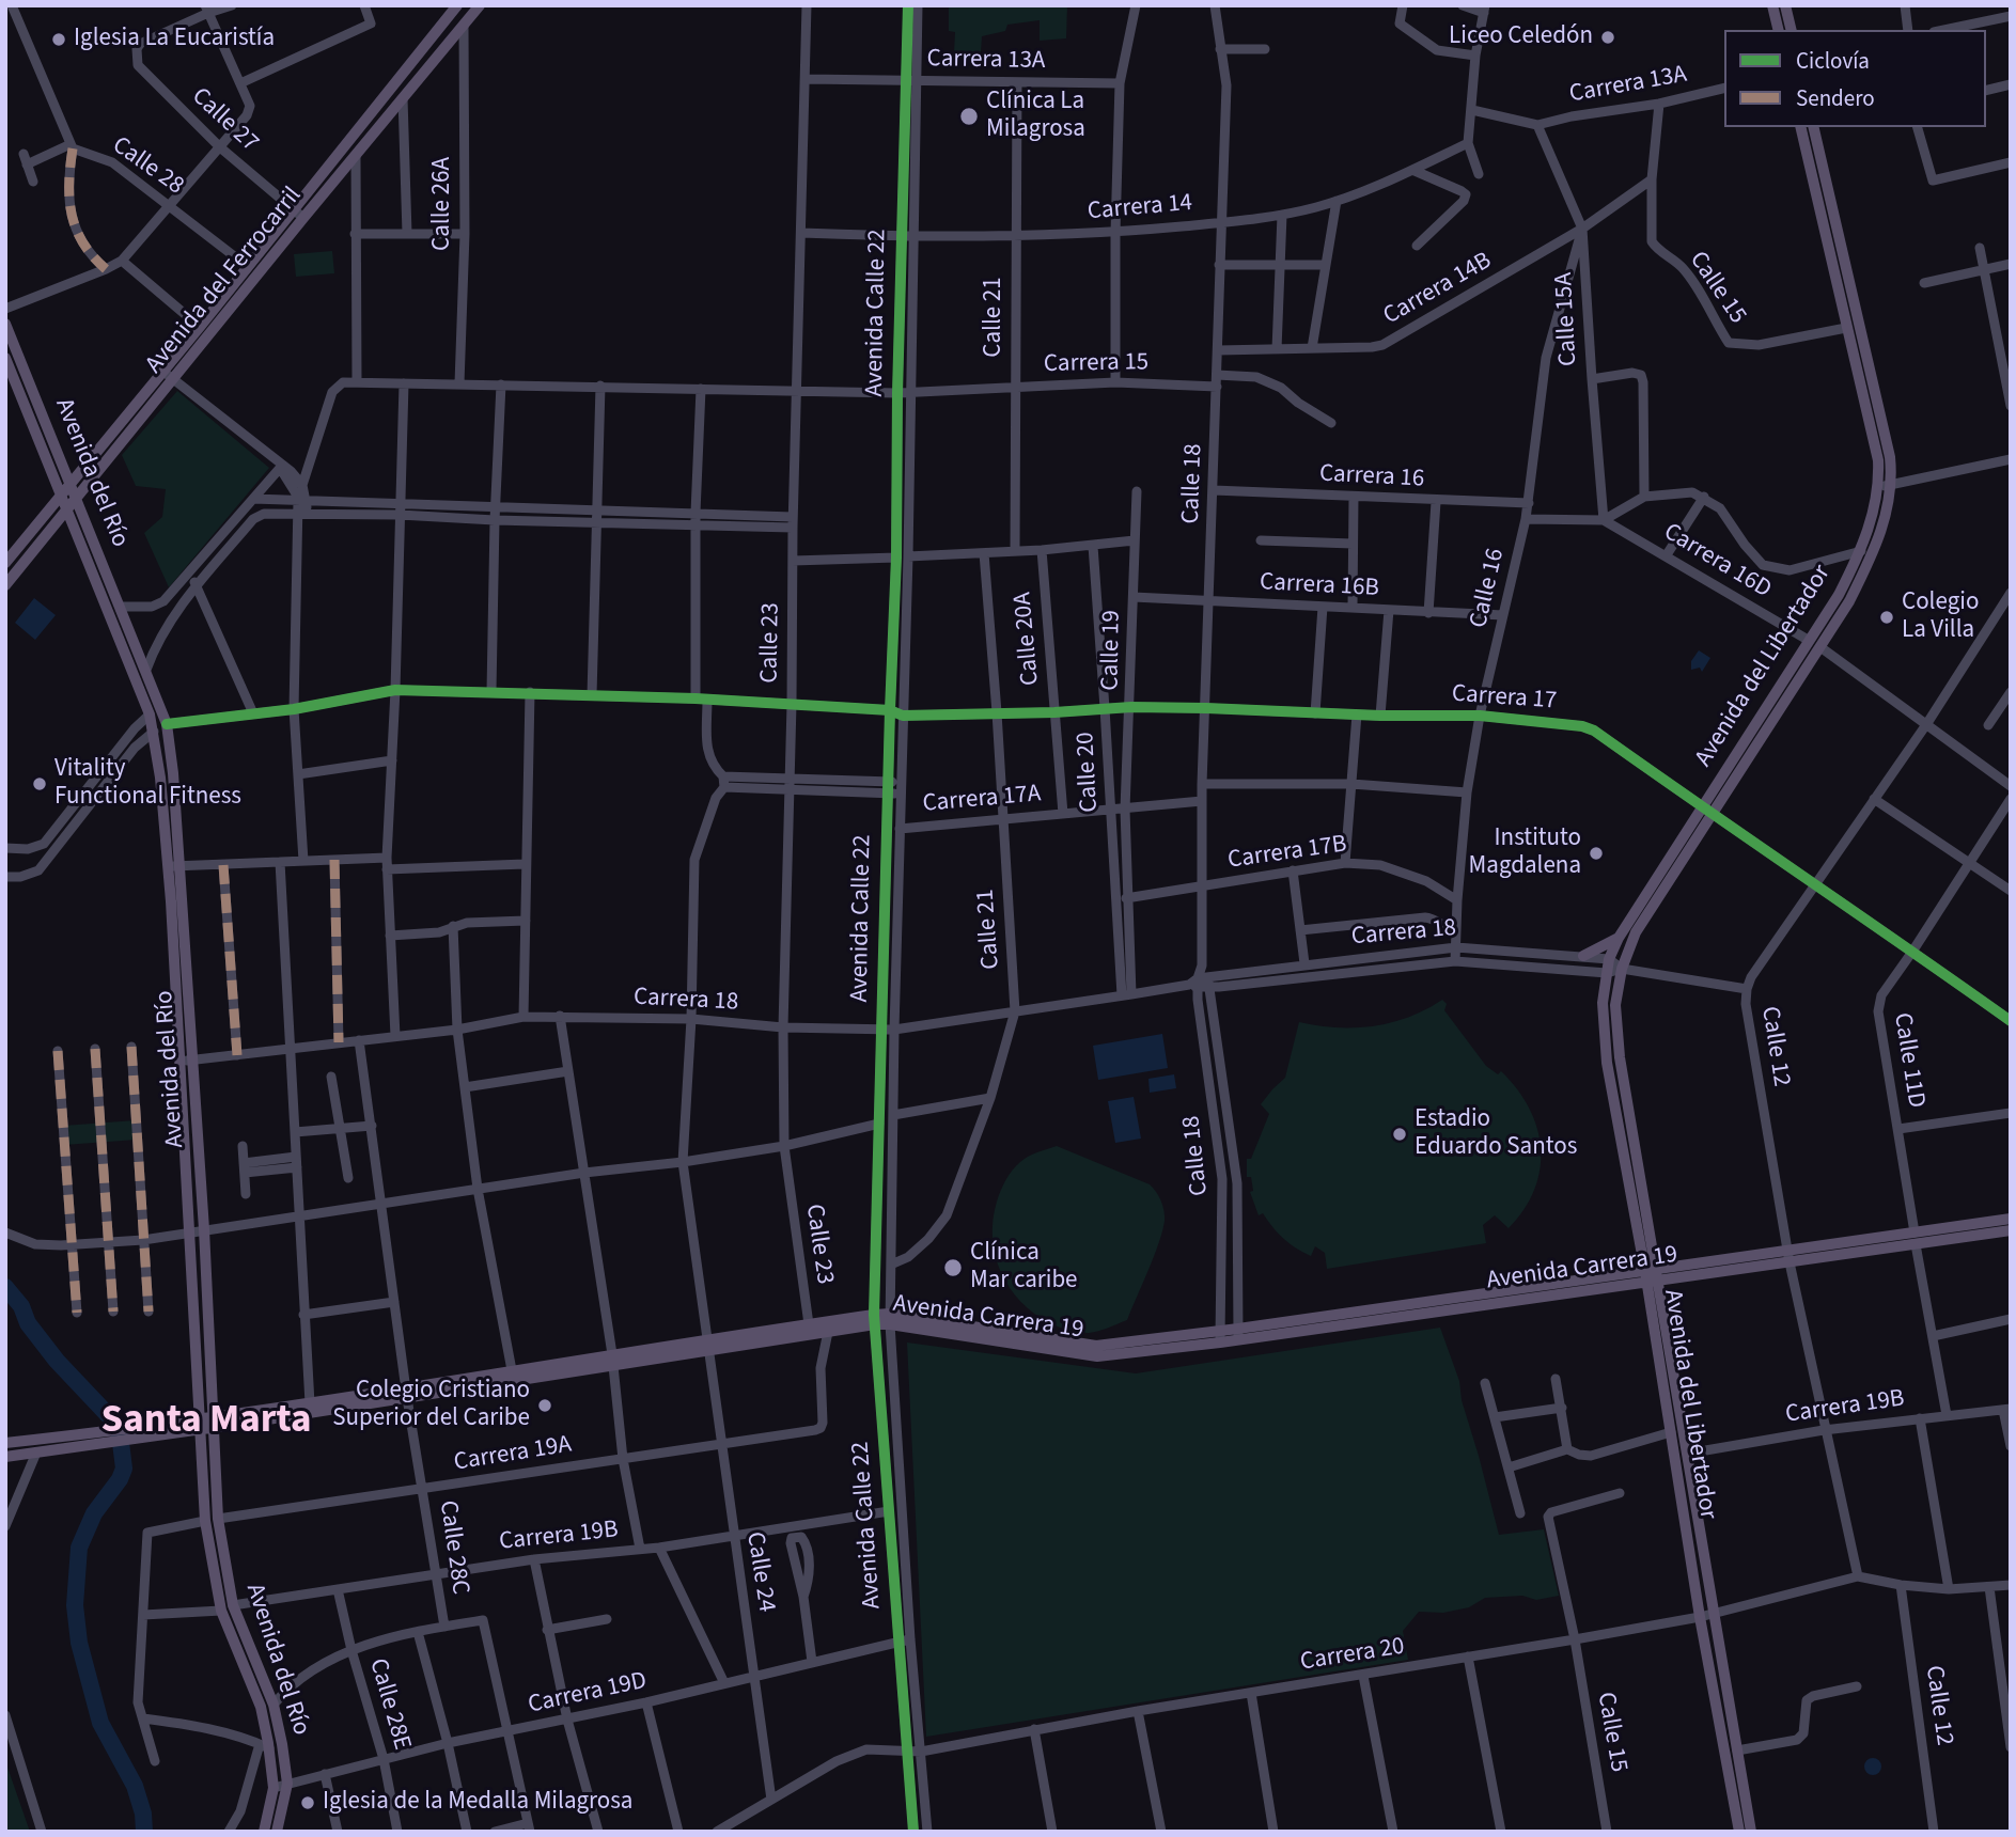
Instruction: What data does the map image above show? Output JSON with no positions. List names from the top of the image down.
{
  "streets": {
    "main road": [
      "Avenida del Ferrocarril",
      "Avenida del Río",
      "Avenida del Libertador",
      "Avenida Carrera 19"
    ],
    "street": [
      "Carrera 13A",
      "Calle 27",
      "Calle 28",
      "Calle 26A",
      "Carrera 14",
      "Calle 15",
      "Carrera 14B",
      "Avenida Calle 22",
      "Calle 21",
      "Calle 15A",
      "Carrera 15",
      "Carrera 16",
      "Calle 18",
      "Carrera 16D",
      "Carrera 16B",
      "Calle 16",
      "Calle 20A",
      "Calle 23",
      "Calle 19",
      "Carrera 17",
      "Calle 20",
      "Carrera 17A",
      "Carrera 17B",
      "Carrera 18",
      "Calle 12",
      "Calle 11D",
      "Carrera 19B",
      "Carrera 19A",
      "Calle 28C",
      "Calle 24",
      "Carrera 20",
      "Carrera 19D",
      "Calle 28E"
    ]
  },
  "crossings": [
    ["Carrera 13A", "Calle 15"],
    ["Carrera 13A", "Avenida Calle 22"],
    ["Carrera 13A", "Calle 21"],
    ["Carrera 13A", "Calle 15A"],
    ["Carrera 13A", "Calle 23"],
    ["Calle 27", "Avenida del Ferrocarril"],
    ["Calle 28", "Avenida del Ferrocarril"],
    ["Calle 26A", "Avenida del Ferrocarril"],
    ["Calle 26A", "Carrera 15"],
    ["Carrera 14", "Avenida Calle 22"],
    ["Carrera 14", "Calle 21"],
    ["Carrera 14", "Calle 18"],
    ["Carrera 14", "Calle 23"],
    ["Avenida del Ferrocarril", "Avenida del Río"],
    ["Calle 15", "Carrera 14B"],
    ["Calle 15", "Avenida del Libertador"],
    ["Calle 15", "Carrera 20"],
    ["Carrera 14B", "Calle 15A"],
    ["Carrera 14B", "Calle 18"],
    ["Carrera 14B", "Calle 16"],
    ["Avenida Calle 22", "Calle 21"],
    ["Avenida Calle 22", "Carrera 15"],
    ["Avenida Calle 22", "Carrera 17"],
    ["Avenida Calle 22", "Carrera 17A"],
    ["Avenida Calle 22", "Carrera 18"],
    ["Avenida Calle 22", "Avenida Carrera 19"],
    ["Avenida Calle 22", "Carrera 19B"],
    ["Avenida Calle 22", "Carrera 20"],
    ["Avenida Calle 22", "Carrera 19D"],
    ["Calle 21", "Carrera 15"],
    ["Calle 21", "Carrera 17"],
    ["Calle 21", "Carrera 17A"],
    ["Calle 21", "Carrera 18"],
    ["Calle 15A", "Carrera 16D"],
    ["Calle 15A", "Calle 16"],
    ["Carrera 15", "Calle 18"],
    ["Carrera 15", "Calle 23"],
    ["Avenida del Río", "Carrera 18"],
    ["Avenida del Río", "Avenida Carrera 19"],
    ["Avenida del Río", "Carrera 19B"],
    ["Avenida del Río", "Carrera 19A"],
    ["Avenida del Río", "Carrera 19D"],
    ["Carrera 16", "Calle 18"],
    ["Carrera 16", "Calle 16"],
    ["Calle 18", "Carrera 16B"],
    ["Calle 18", "Carrera 17"],
    ["Calle 18", "Carrera 17A"],
    ["Calle 18", "Carrera 17B"],
    ["Calle 18", "Carrera 18"],
    ["Calle 18", "Avenida Carrera 19"],
    ["Carrera 16D", "Avenida del Libertador"],
    ["Carrera 16B", "Calle 16"],
    ["Carrera 16B", "Calle 19"],
    ["Calle 16", "Carrera 17"],
    ["Calle 16", "Carrera 17B"],
    ["Calle 16", "Carrera 18"],
    ["Calle 20A", "Carrera 17"],
    ["Calle 20A", "Carrera 17A"],
    ["Calle 23", "Carrera 18"],
    ["Calle 23", "Avenida Carrera 19"],
    ["Calle 19", "Carrera 17"],
    ["Calle 19", "Calle 20"],
    ["Calle 19", "Carrera 17A"],
    ["Avenida del Libertador", "Carrera 17"],
    ["Avenida del Libertador", "Carrera 18"],
    ["Avenida del Libertador", "Avenida Carrera 19"],
    ["Avenida del Libertador", "Carrera 19B"],
    ["Avenida del Libertador", "Carrera 20"],
    ["Carrera 17", "Calle 20"],
    ["Carrera 17", "Calle 12"],
    ["Carrera 17", "Calle 11D"],
    ["Calle 20", "Carrera 17A"],
    ["Calle 20", "Carrera 17B"],
    ["Calle 20", "Carrera 18"],
    ["Carrera 18", "Calle 12"],
    ["Carrera 18", "Calle 28C"],
    ["Carrera 18", "Calle 24"],
    ["Calle 12", "Avenida Carrera 19"],
    ["Calle 12", "Carrera 19B"],
    ["Calle 12", "Carrera 20"],
    ["Calle 11D", "Avenida Carrera 19"],
    ["Calle 11D", "Carrera 19B"],
    ["Avenida Carrera 19", "Carrera 19A"],
    ["Avenida Carrera 19", "Calle 28C"],
    ["Avenida Carrera 19", "Calle 24"],
    ["Carrera 19B", "Calle 28C"],
    ["Carrera 19B", "Calle 24"],
    ["Carrera 19B", "Calle 28E"],
    ["Carrera 19A", "Calle 28C"],
    ["Carrera 19A", "Calle 24"],
    ["Calle 24", "Carrera 20"],
    ["Calle 24", "Carrera 19D"],
    ["Carrera 19D", "Calle 28E"]
  ],
  "districts": ["Santa Marta"],
  "places": [
    "Liceo Celedón",
    "Iglesia La Eucaristía",
    "Clínica La Milagrosa",
    "Colegio La Villa",
    "Vitality Functional Fitness",
    "Instituto Magdalena",
    "Estadio Eduardo Santos",
    "Clínica Mar caribe",
    "Colegio Cristiano Superior del Caribe",
    "Iglesia de la Medalla Milagrosa"
  ],
  "legend": ["Ciclovía", "Sendero"]
}
